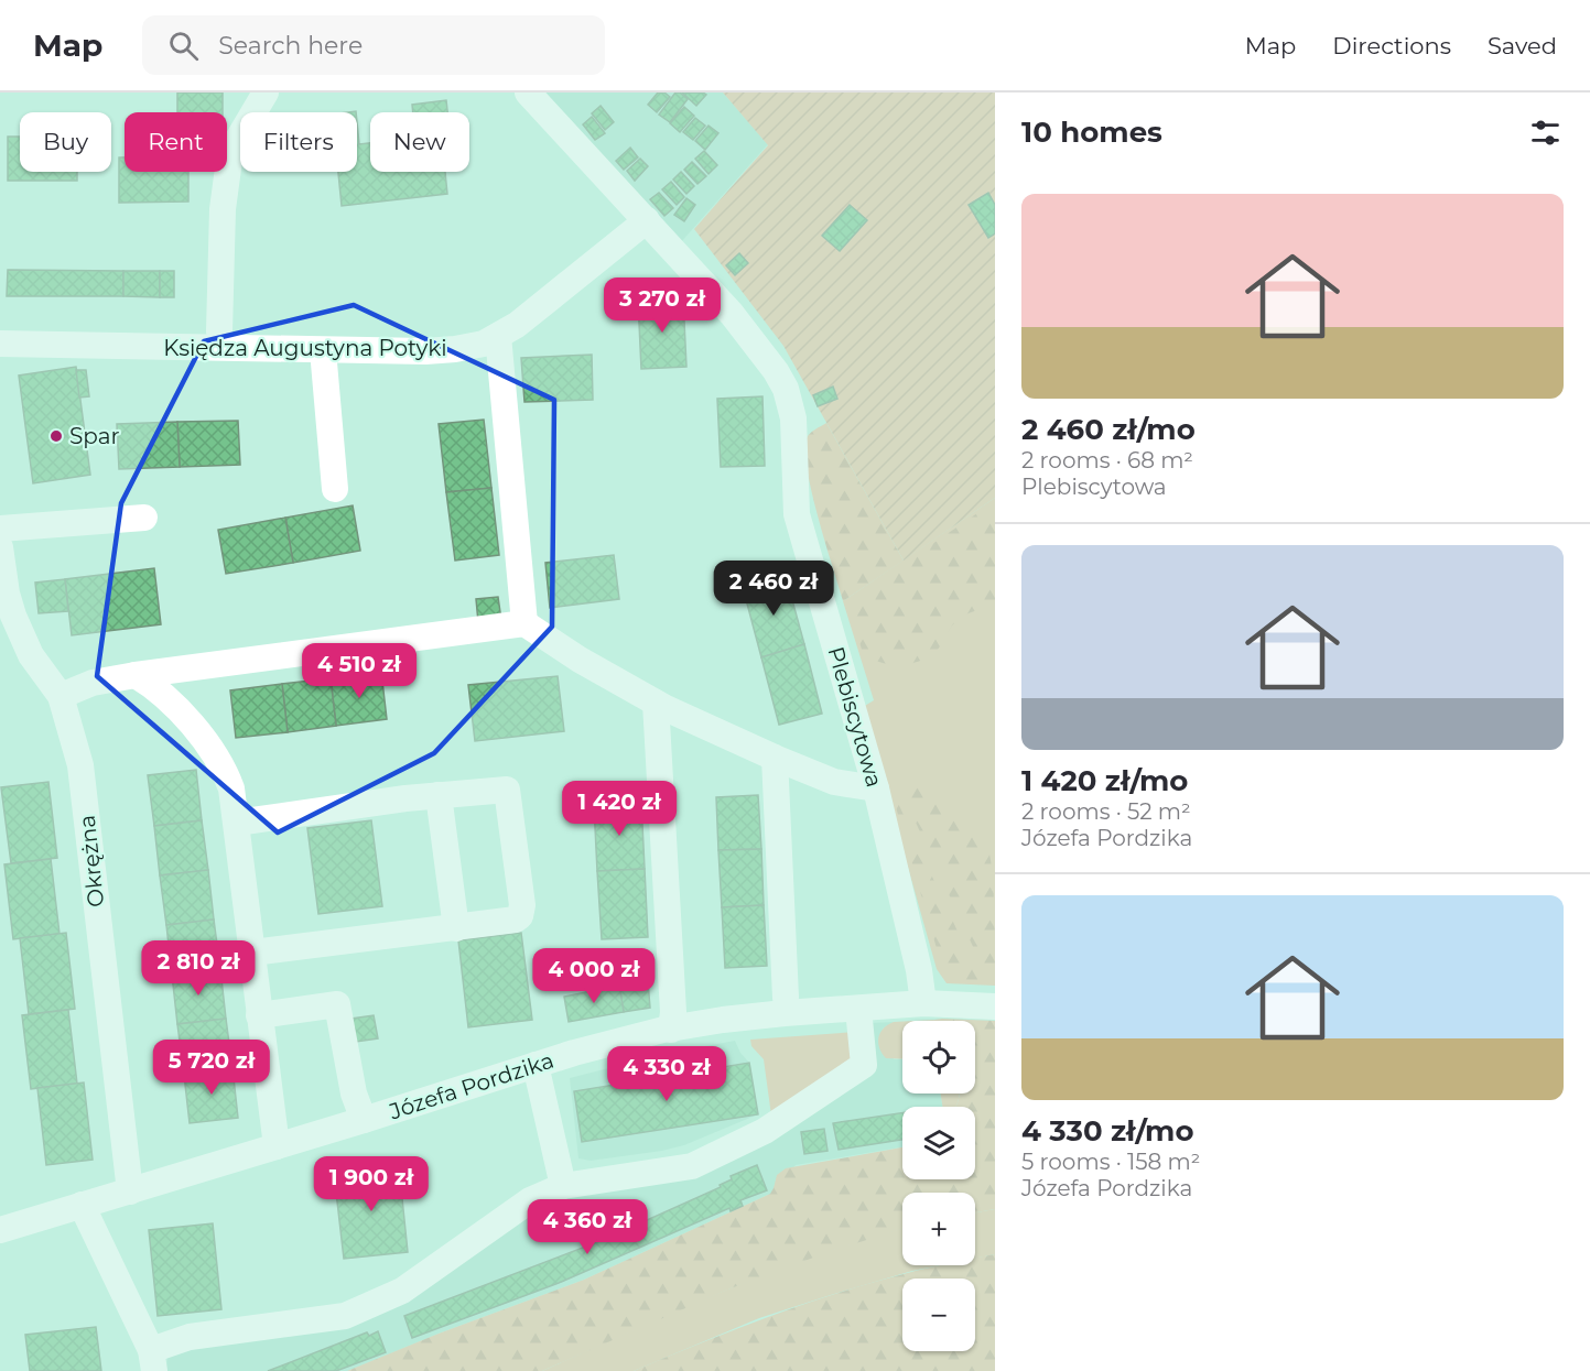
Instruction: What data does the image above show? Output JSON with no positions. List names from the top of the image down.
{
  "streets": {
    "street": [
      "Księdza Augustyna Potyki",
      "Plebiscytowa",
      "Okrężna",
      "Józefa Pordzika"
    ]
  },
  "crossings": [
    ["Księdza Augustyna Potyki", "Plebiscytowa"],
    ["Plebiscytowa", "Józefa Pordzika"],
    ["Okrężna", "Józefa Pordzika"]
  ],
  "places": ["Spar"],
  "page": {
    "header": "Map",
    "search": "Search here",
    "nav": ["Map", "Directions", "Saved"],
    "heading": "10 homes",
    "chip": [
      "Buy",
      "Rent",
      "Filters",
      "New"
    ],
    "list": [
      {
        "name": "2 460 zł/mo",
        "note": "2 rooms · 68 m² · Plebiscytowa"
      },
      {
        "name": "1 420 zł/mo",
        "note": "2 rooms · 52 m² · Józefa Pordzika"
      },
      {
        "name": "4 330 zł/mo",
        "note": "5 rooms · 158 m² · Józefa Pordzika"
      }
    ],
    "price": [
      "3 270 zł",
      "2 460 zł",
      "4 510 zł",
      "1 420 zł",
      "2 810 zł",
      "4 000 zł",
      "5 720 zł",
      "4 330 zł",
      "1 900 zł",
      "4 360 zł"
    ],
    "map_buttons": ["+", "−"]
  }
}
